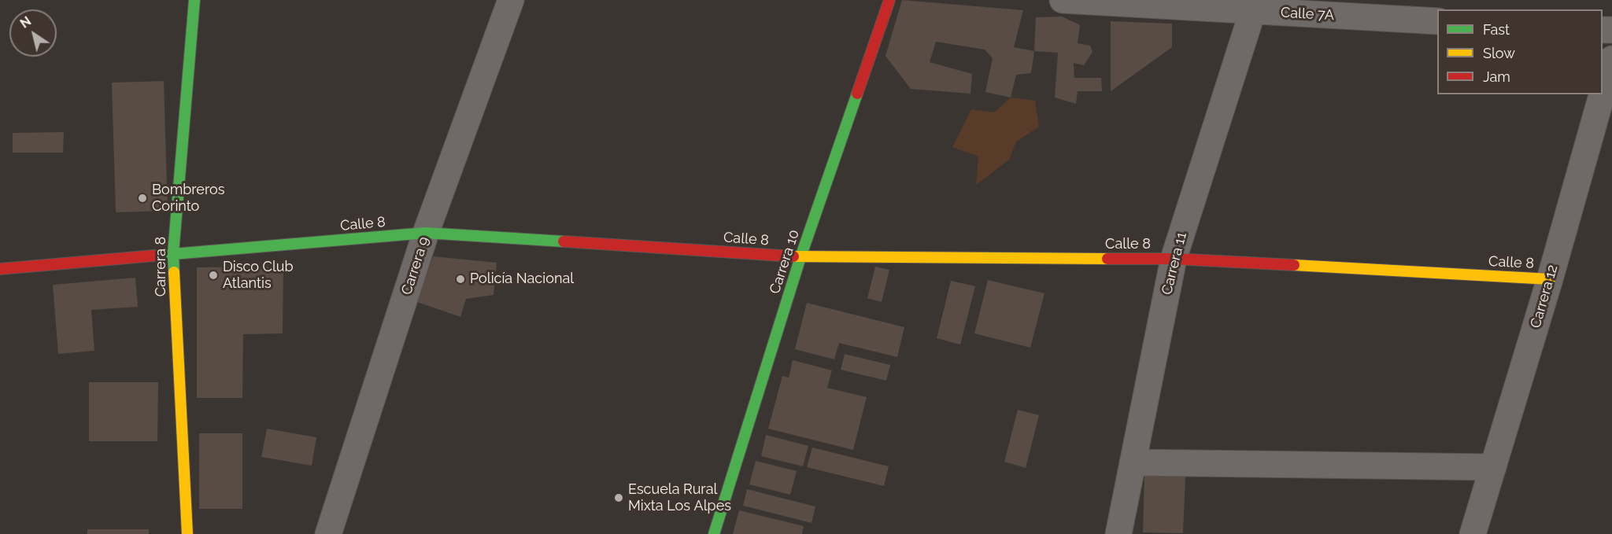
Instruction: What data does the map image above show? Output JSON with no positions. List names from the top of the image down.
{
  "streets": {
    "street": [
      "Calle 7A",
      "Calle 8",
      "Carrera 10",
      "Carrera 11",
      "Carrera 9",
      "Carrera 8",
      "Carrera 12"
    ]
  },
  "crossings": [
    ["Calle 7A", "Carrera 11"],
    ["Calle 8", "Carrera 10"],
    ["Calle 8", "Carrera 11"],
    ["Calle 8", "Carrera 9"],
    ["Calle 8", "Carrera 8"],
    ["Calle 8", "Carrera 12"]
  ],
  "places": [
    "Bombreros Corinto",
    "Disco Club Atlantis",
    "Policía Nacional",
    "Escuela Rural Mixta Los Alpes"
  ],
  "legend": ["Fast", "Slow", "Jam"],
  "north": "top left"
}
